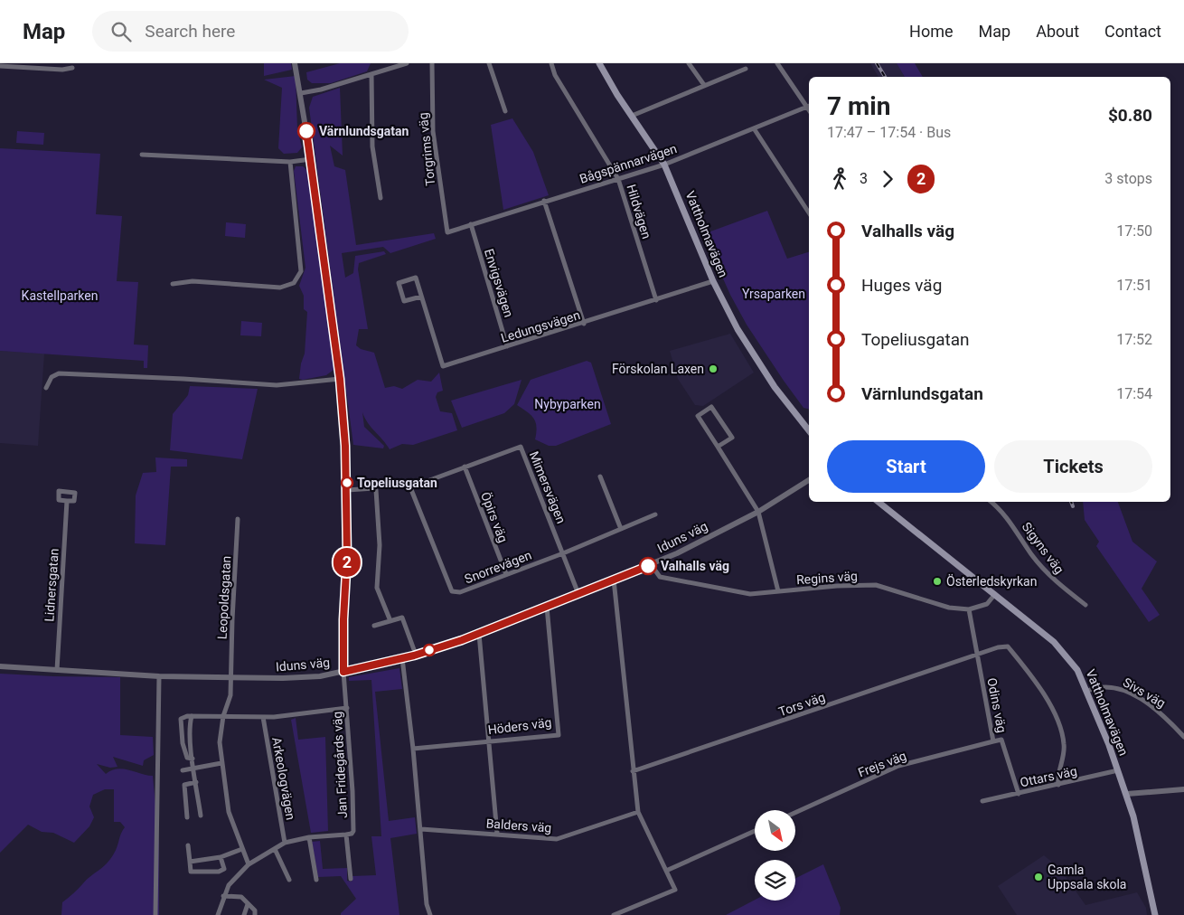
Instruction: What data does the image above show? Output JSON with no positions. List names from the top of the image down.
{
  "streets": {
    "main road": ["Vattholmavägen"],
    "street": [
      "Torgrims väg",
      "Bågspännarvägen",
      "Hildvägen",
      "Envigsvägen",
      "Ledungsvägen",
      "Mimersvägen",
      "Öpirs väg",
      "Iduns väg",
      "Sigyns väg",
      "Snorrevägen",
      "Regins väg",
      "Lidnersgatan",
      "Leopoldsgatan",
      "Sivs väg",
      "Tors väg",
      "Odins väg",
      "Höders väg",
      "Frejs väg",
      "Jan Fridegårds väg",
      "Ottars väg",
      "Arkeologvägen",
      "Balders väg"
    ]
  },
  "crossings": [
    ["Torgrims väg", "Bågspännarvägen"],
    ["Bågspännarvägen", "Hildvägen"],
    ["Bågspännarvägen", "Vattholmavägen"],
    ["Bågspännarvägen", "Envigsvägen"],
    ["Hildvägen", "Ledungsvägen"],
    ["Vattholmavägen", "Ledungsvägen"],
    ["Vattholmavägen", "Regins väg"],
    ["Vattholmavägen", "Sivs väg"],
    ["Vattholmavägen", "Ottars väg"],
    ["Envigsvägen", "Ledungsvägen"],
    ["Mimersvägen", "Öpirs väg"],
    ["Mimersvägen", "Iduns väg"],
    ["Mimersvägen", "Snorrevägen"],
    ["Öpirs väg", "Snorrevägen"],
    ["Iduns väg", "Lidnersgatan"],
    ["Iduns väg", "Leopoldsgatan"],
    ["Iduns väg", "Höders väg"],
    ["Iduns väg", "Jan Fridegårds väg"],
    ["Regins väg", "Odins väg"],
    ["Tors väg", "Odins väg"],
    ["Tors väg", "Ottars väg"],
    ["Odins väg", "Frejs väg"],
    ["Odins väg", "Ottars väg"]
  ],
  "parks": ["Yrsaparken", "Kastellparken", "Nybyparken"],
  "places": [
    "Värnlundsgatan",
    "Förskolan Laxen",
    "Topeliusgatan",
    "Valhalls väg",
    "Österledskyrkan",
    "Gamla Uppsala skola"
  ],
  "lines": ["bus line 2"],
  "north": "bottom right",
  "page": {
    "header": "Map",
    "search": "Search here",
    "nav": [
      "Home",
      "Map",
      "About",
      "Contact"
    ],
    "on_map": "2",
    "heading": ["7 min", "17:47 – 17:54 · Bus", "$0.80"],
    "legs": ["3", "2", "3 stops"],
    "list": [
      {
        "name": "Valhalls väg",
        "value": "17:50"
      },
      {
        "name": "Huges väg",
        "value": "17:51"
      },
      {
        "name": "Topeliusgatan",
        "value": "17:52"
      },
      {
        "name": "Värnlundsgatan",
        "value": "17:54"
      }
    ],
    "buttons": ["Start", "Tickets"]
  }
}
